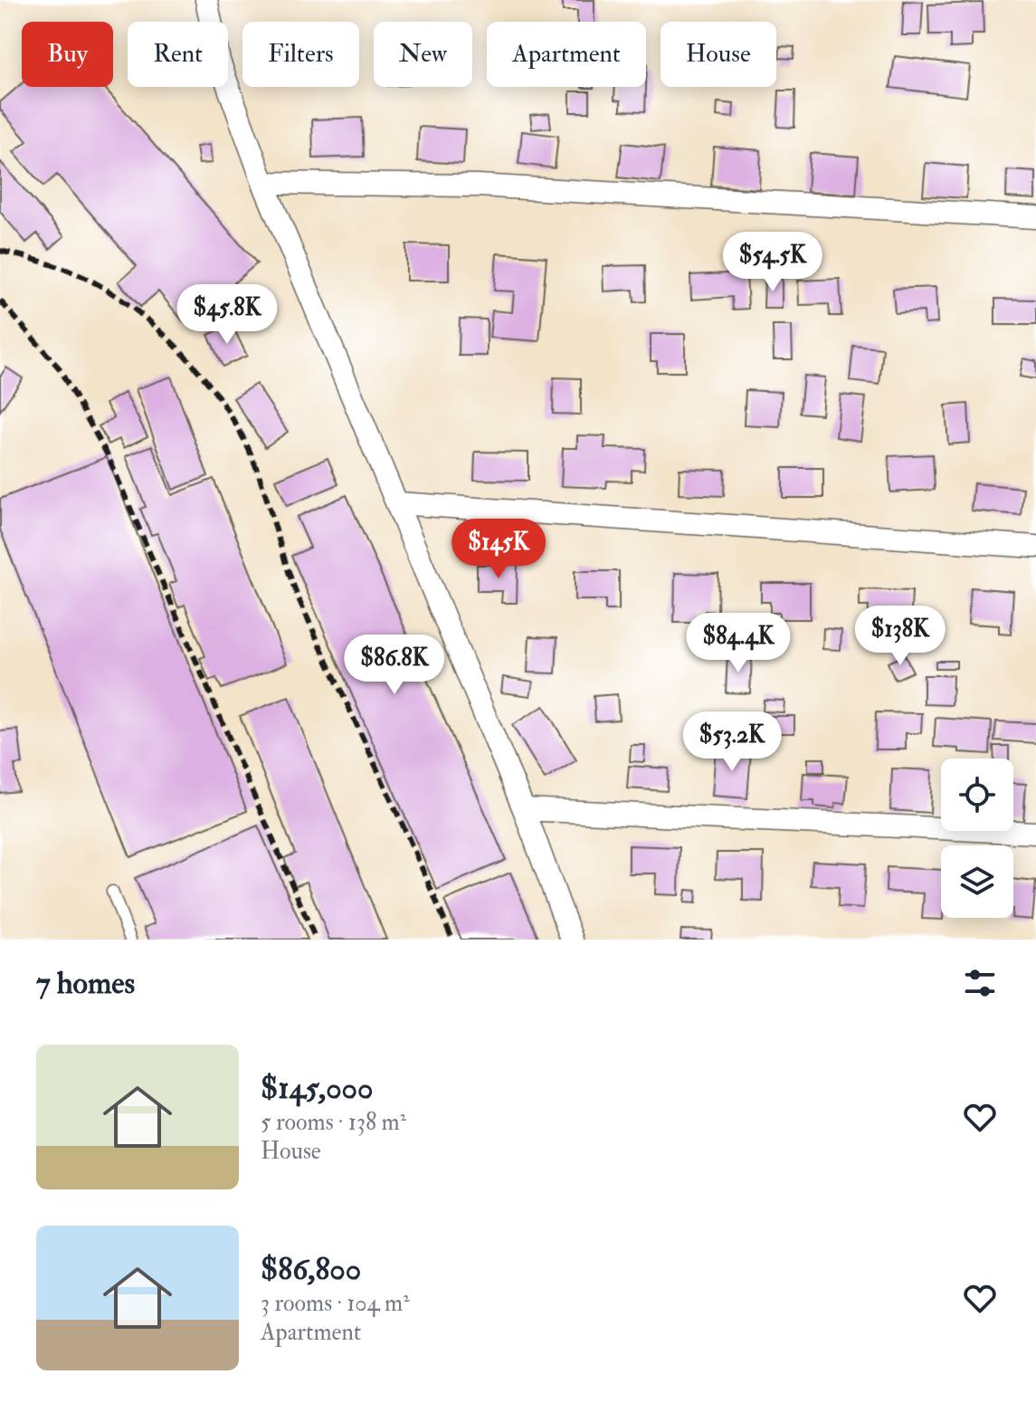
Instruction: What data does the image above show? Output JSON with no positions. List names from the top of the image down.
{
  "page": {
    "chip": [
      "Buy",
      "Rent",
      "Filters",
      "New",
      "Apartment",
      "House"
    ],
    "price": [
      "$54.5K",
      "$45.8K",
      "$145K",
      "$138K",
      "$84.4K",
      "$86.8K",
      "$53.2K"
    ],
    "heading": "7 homes",
    "list": [
      {
        "name": "$145,000",
        "note": "5 rooms · 138 m² · House"
      },
      {
        "name": "$86,800",
        "note": "3 rooms · 104 m² · Apartment"
      }
    ]
  }
}
